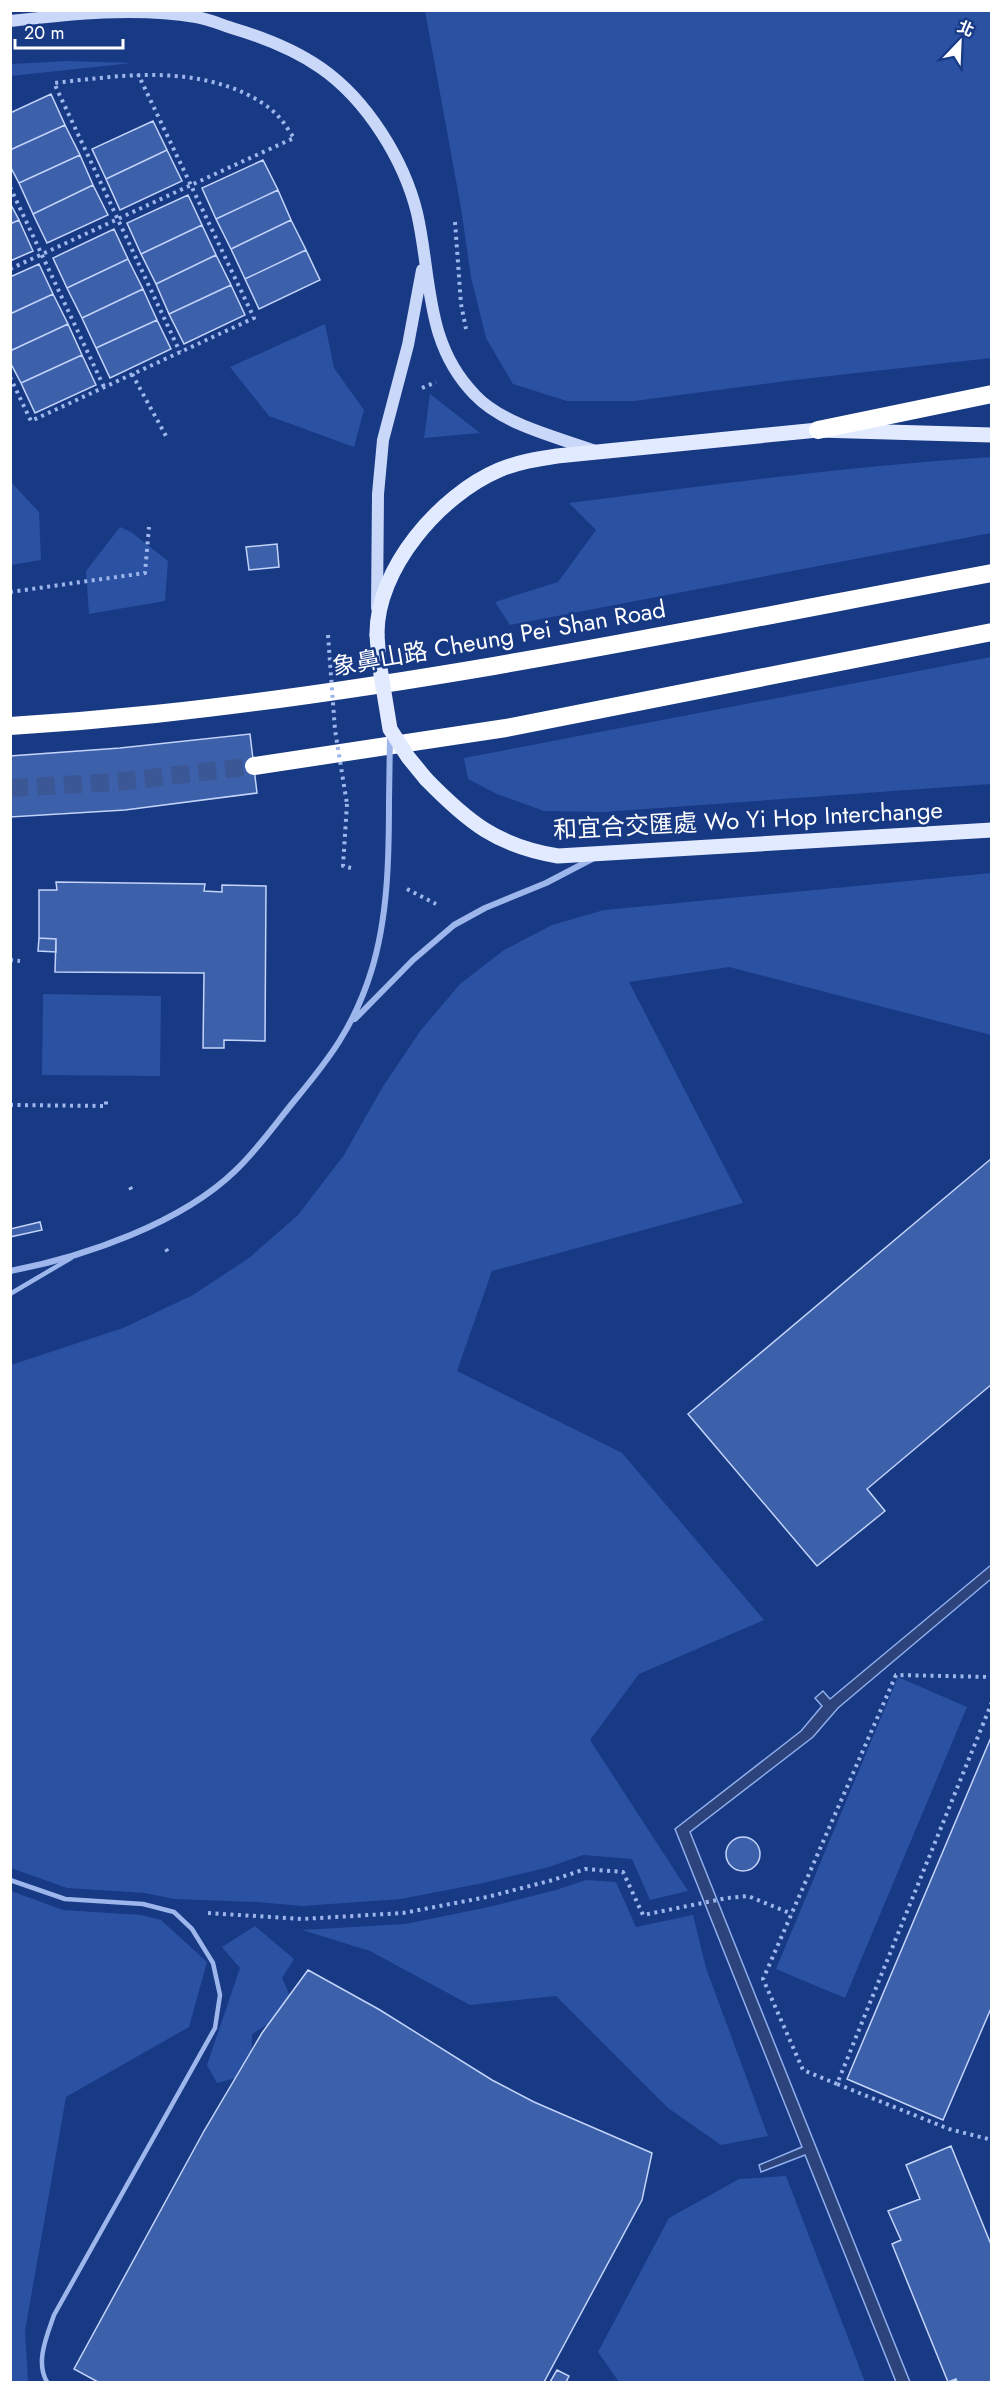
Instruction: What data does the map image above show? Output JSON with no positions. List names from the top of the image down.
{
  "streets": {
    "highway": ["象鼻山路 Cheung Pei Shan Road"],
    "main road": ["和宜合交匯處 Wo Yi Hop Interchange"]
  },
  "scale_bar": "20 m",
  "north": "top right"
}
